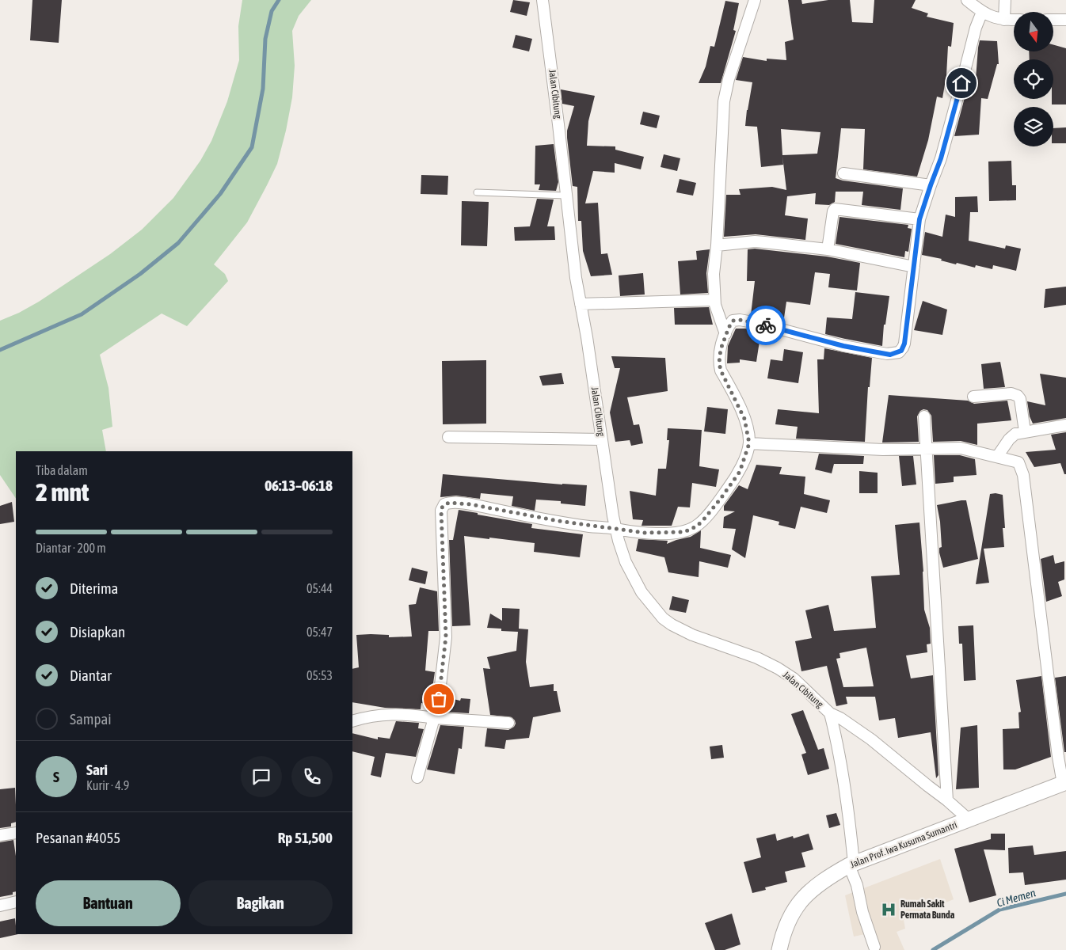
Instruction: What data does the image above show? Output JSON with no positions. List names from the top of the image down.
{
  "streets": {
    "main road": ["Jalan Prof. Iwa Kusuma Sumantri"],
    "street": ["Jalan Cibitung"]
  },
  "crossings": [
    ["Jalan Cibitung", "Jalan Prof. Iwa Kusuma Sumantri"]
  ],
  "water": ["Ci Memen"],
  "places": {
    "hospital": ["Rumah Sakit Permata Bunda"]
  },
  "north": "bottom",
  "page": {
    "heading": ["2 mnt", "Tiba dalam", "06:13–06:18"],
    "panel": [
      "Sari",
      "Kurir · 4.9",
      "Pesanan #4055",
      "Rp 51,500"
    ],
    "bar": "Diantar · 200 m",
    "list": [
      ["Diterima", "05:44"],
      ["Disiapkan", "05:47"],
      ["Diantar", "05:53"],
      "Sampai"
    ],
    "round": "S",
    "buttons": ["Bantuan", "Bagikan"]
  }
}
